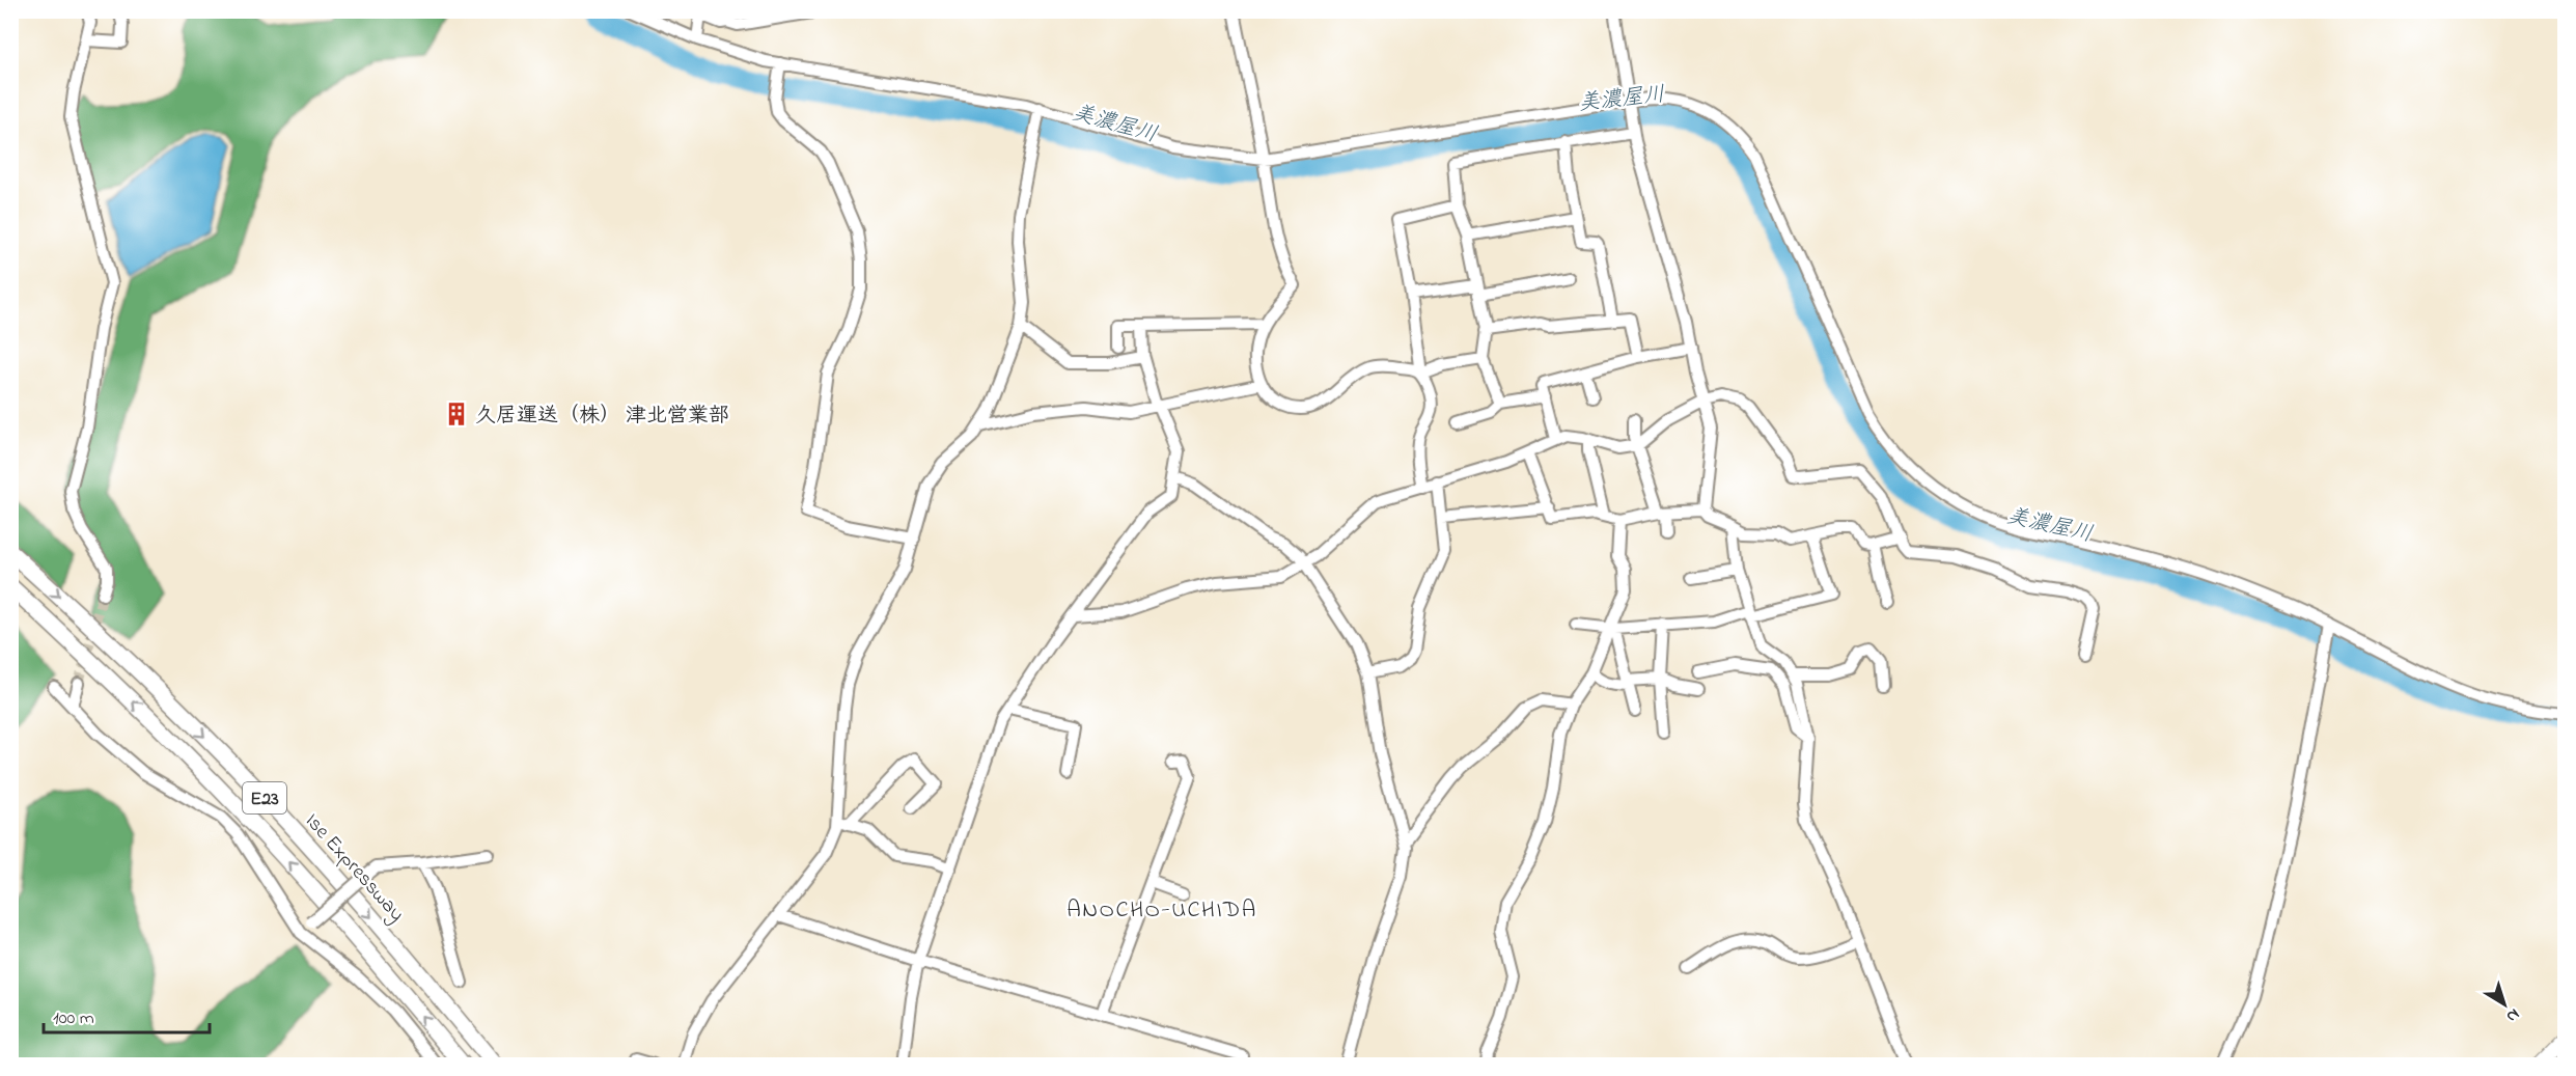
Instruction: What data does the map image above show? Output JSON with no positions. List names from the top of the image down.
{
  "streets": {
    "highway": ["E23", "Ise Expressway"]
  },
  "districts": ["ANOCHO-UCHIDA"],
  "water": ["美濃屋川"],
  "places": {
    "building": ["久居運送（株） 津北営業部"]
  },
  "scale_bar": "100 m",
  "north": "bottom right"
}
